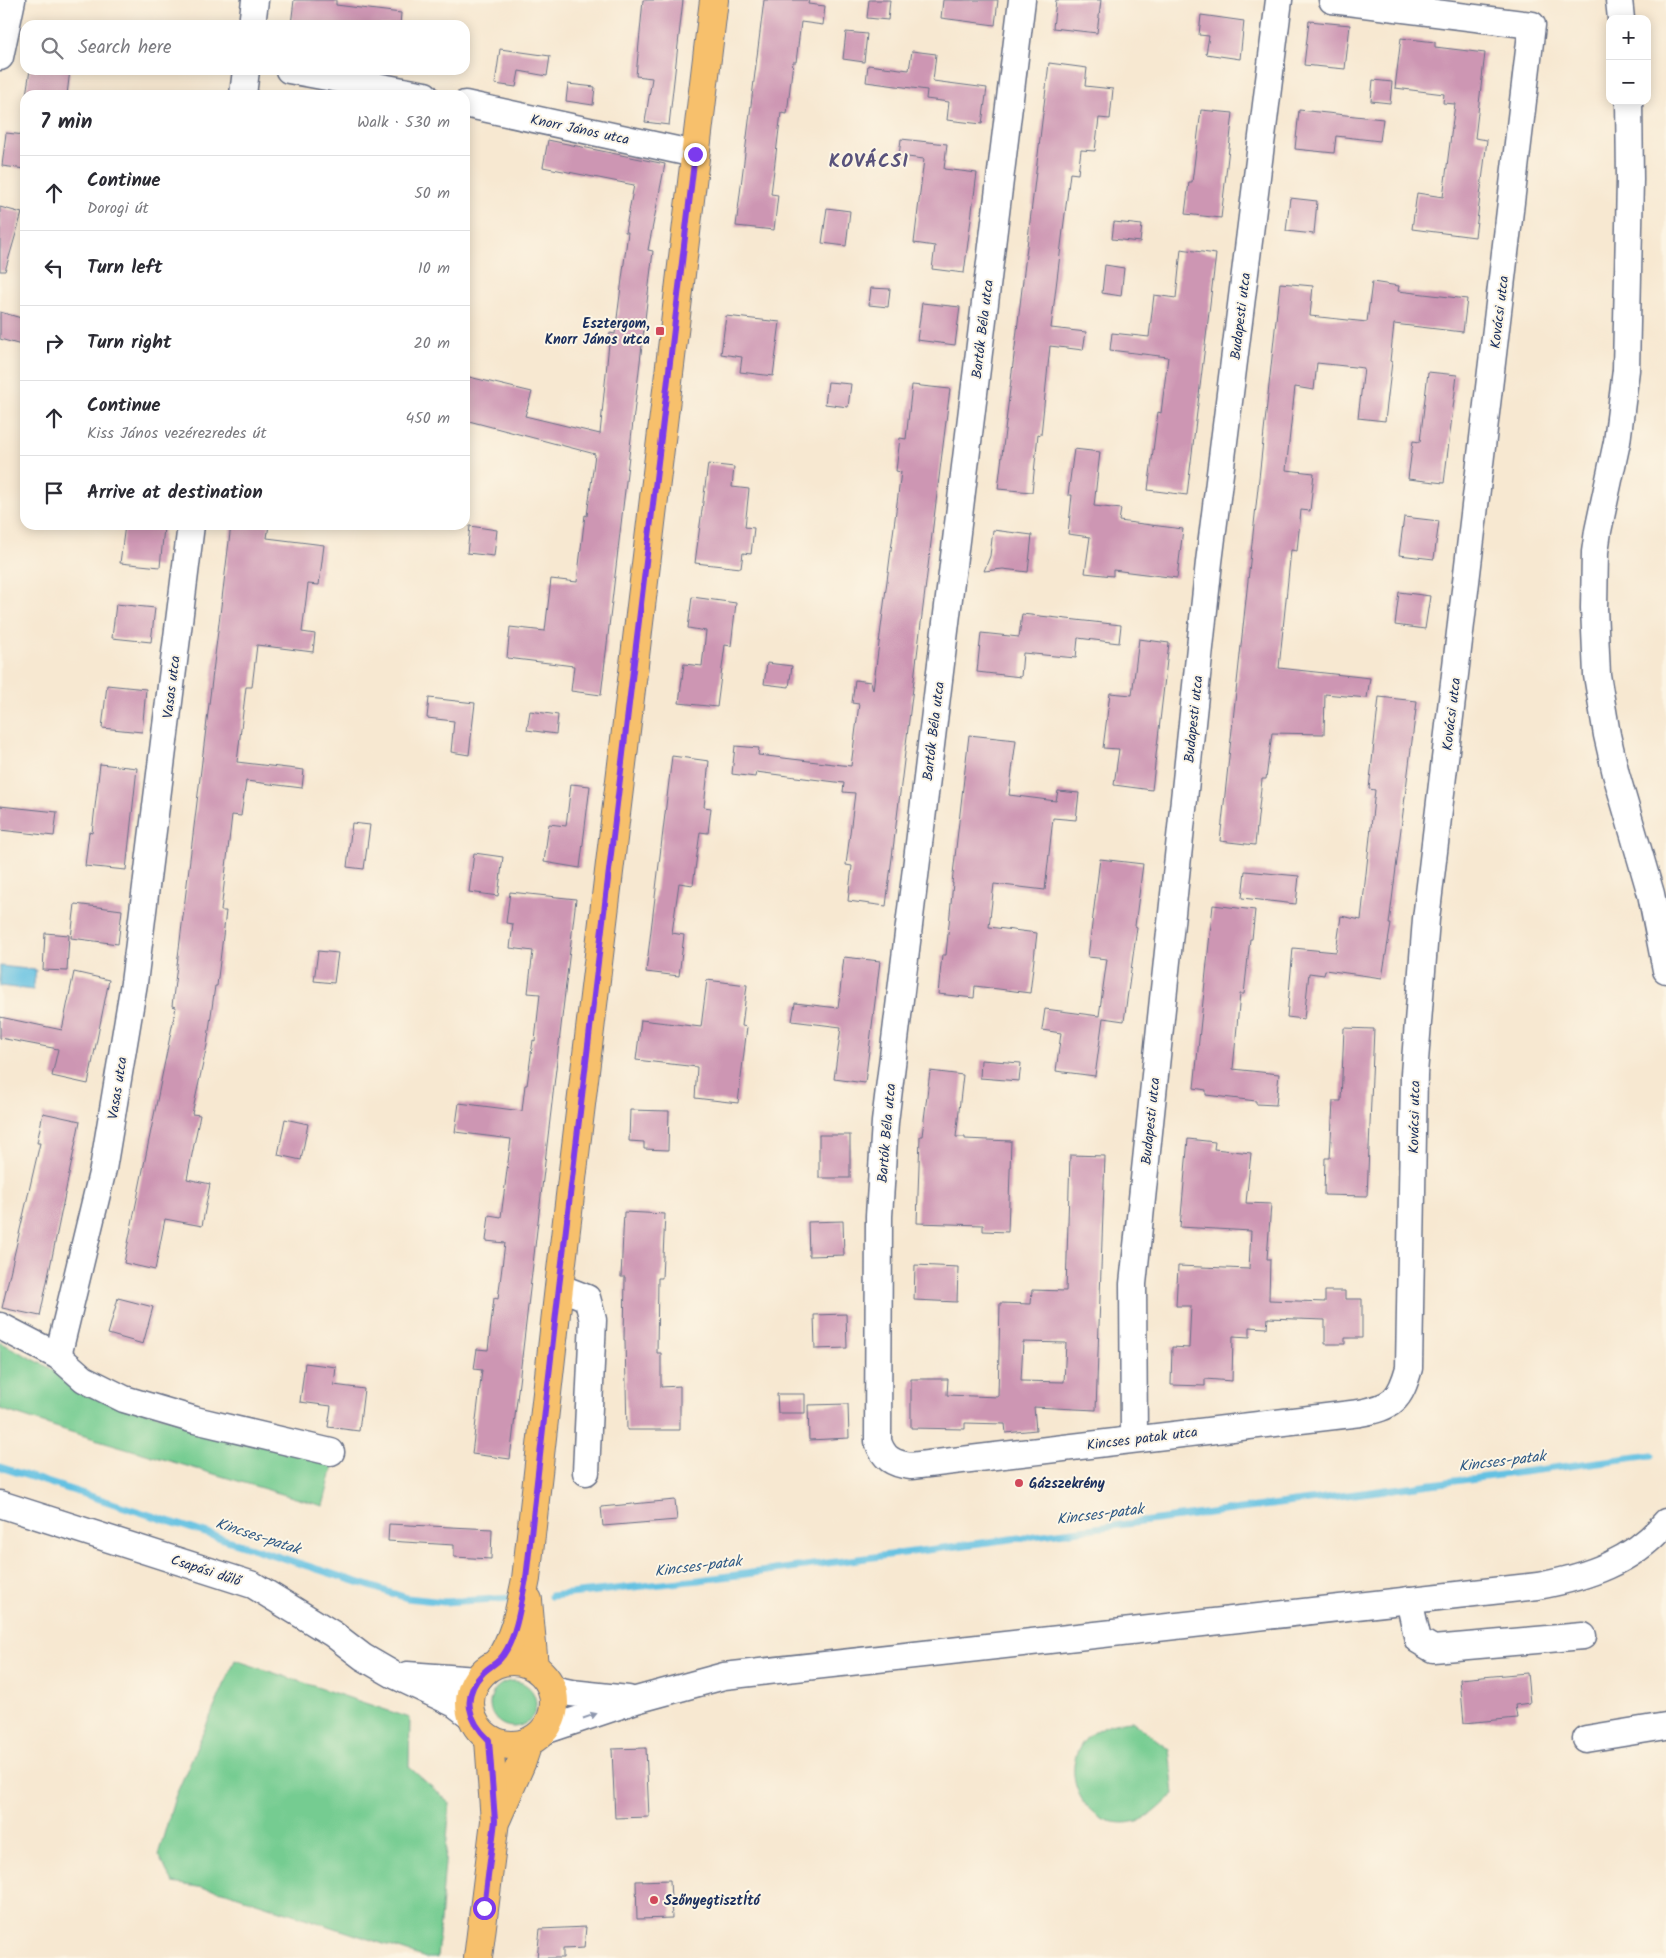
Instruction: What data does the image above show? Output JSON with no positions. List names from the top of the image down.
{
  "streets": {
    "street": [
      "Knorr János utca",
      "Kovácsi utca",
      "Budapesti utca",
      "Bartók Béla utca",
      "Vasas utca",
      "Kincses patak utca",
      "Csapási dűlő"
    ]
  },
  "crossings": [
    ["Kovácsi utca", "Kincses patak utca"],
    ["Budapesti utca", "Kincses patak utca"],
    ["Bartók Béla utca", "Kincses patak utca"]
  ],
  "districts": ["KOVÁCSI"],
  "water": ["Kincses-patak"],
  "places": {
    "transit": ["Esztergom, Knorr János utca"],
    "other": ["Gázszekrény", "SzőnyegtisztÍtó"]
  },
  "page": {
    "map_buttons": ["+", "−"],
    "search": "Search here",
    "heading": ["7 min", "Walk · 530 m"],
    "list": [
      ["Continue", "Dorogi út", "50 m"],
      ["Turn left", "10 m"],
      ["Turn right", "20 m"],
      ["Continue", "Kiss János vezérezredes út", "450 m"],
      "Arrive at destination"
    ]
  }
}
